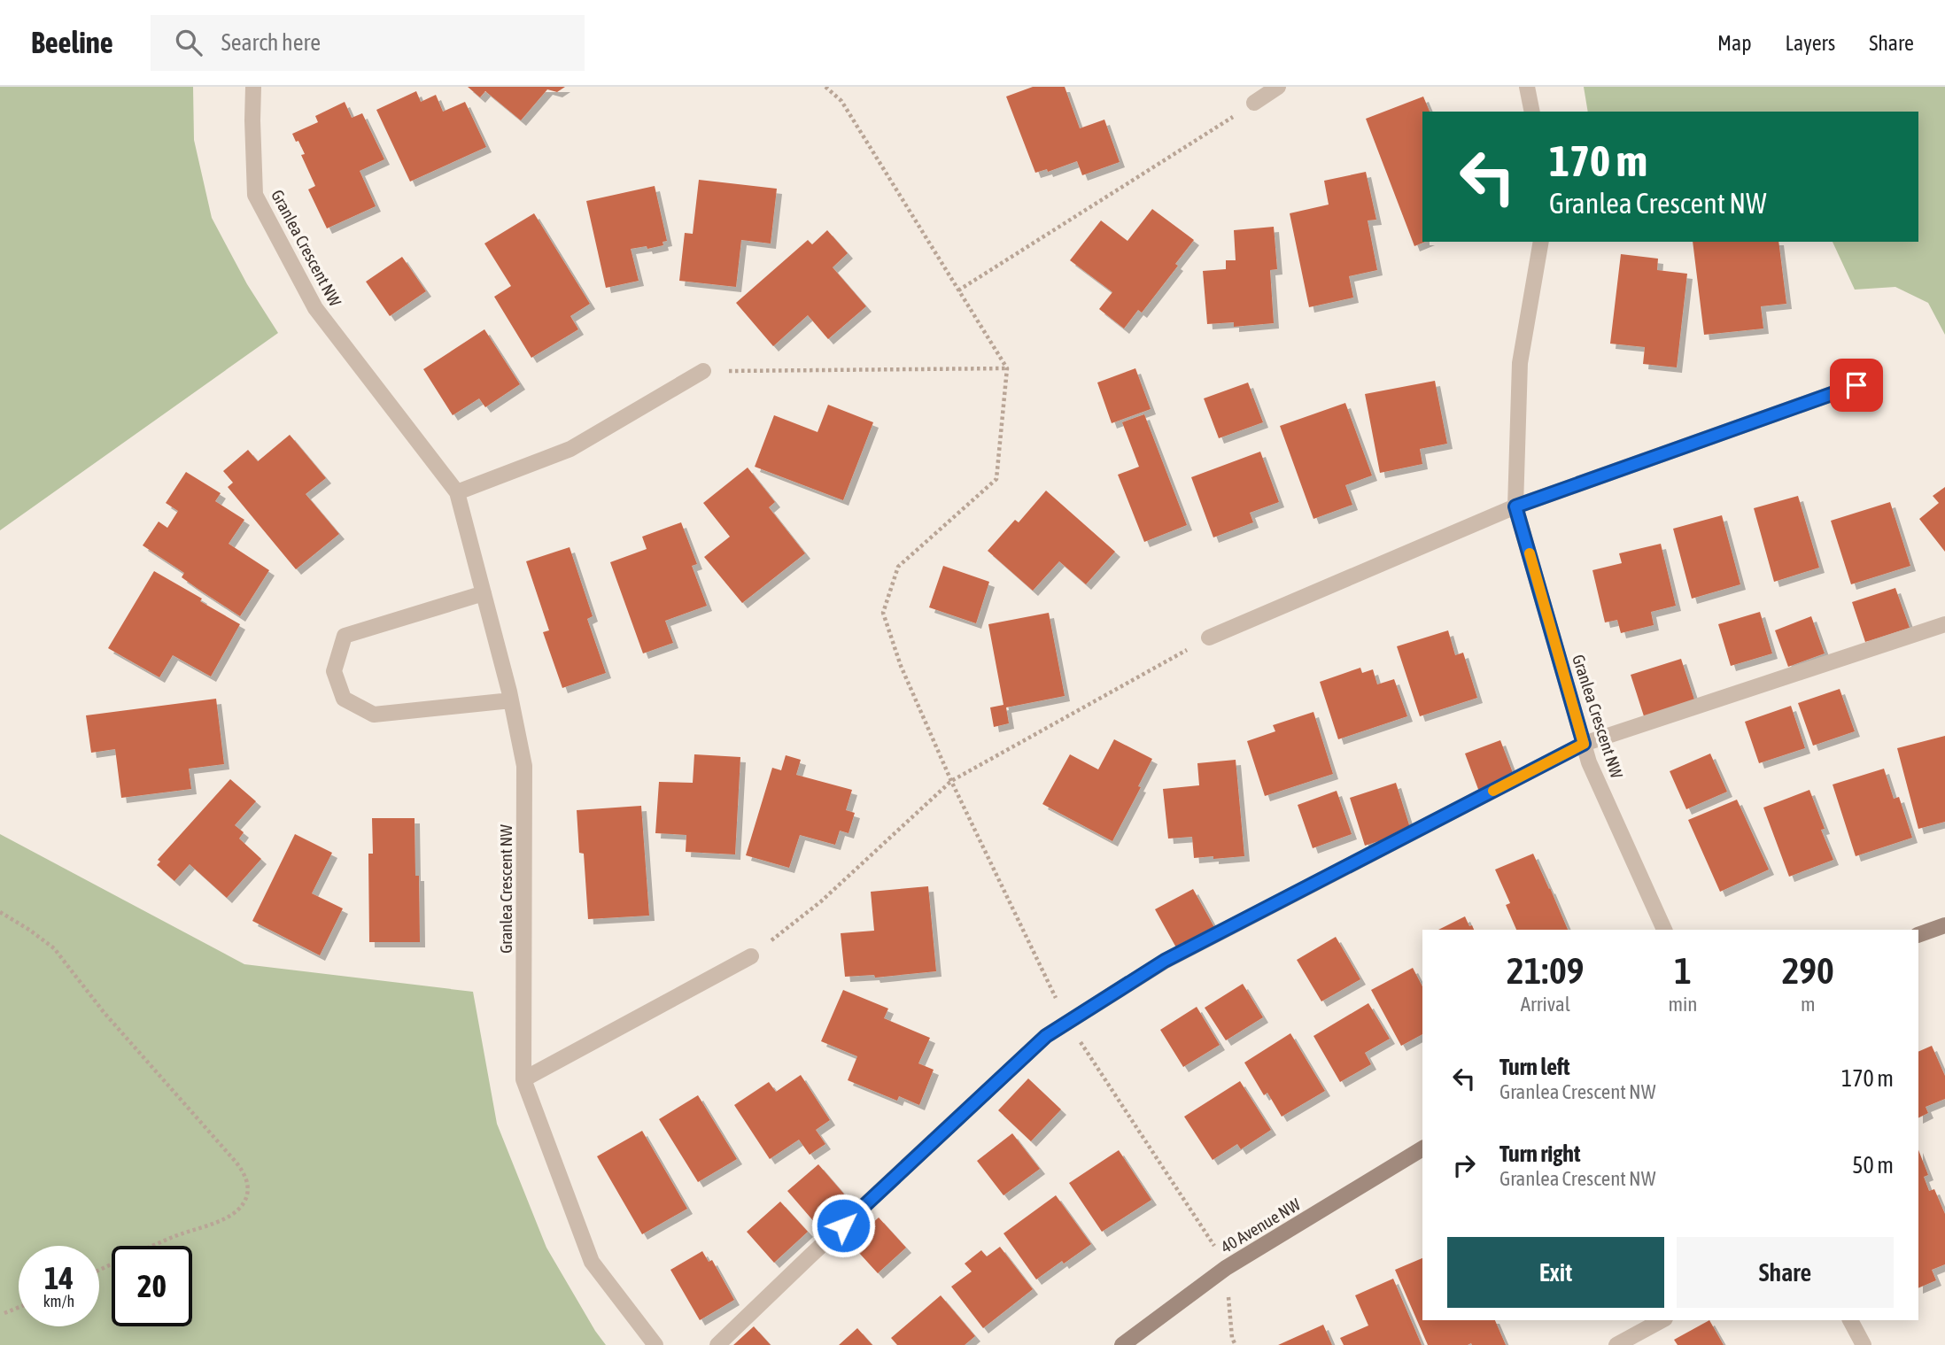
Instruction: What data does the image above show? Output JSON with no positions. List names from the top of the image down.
{
  "streets": {
    "street": ["Granlea Crescent NW", "40 Avenue NW"]
  },
  "page": {
    "header": "Beeline",
    "search": "Search here",
    "nav": ["Map", "Layers", "Share"],
    "turn": ["170 m", "Granlea Crescent NW"],
    "eta": [
      "21:09",
      "Arrival",
      "1",
      "min",
      "290",
      "m"
    ],
    "list": [
      {
        "name": "Turn left",
        "note": "Granlea Crescent NW",
        "value": "170 m"
      },
      {
        "name": "Turn right",
        "note": "Granlea Crescent NW",
        "value": "50 m"
      }
    ],
    "buttons": ["Exit", "Share"],
    "speed": "14 km/h",
    "limit": "20"
  }
}
